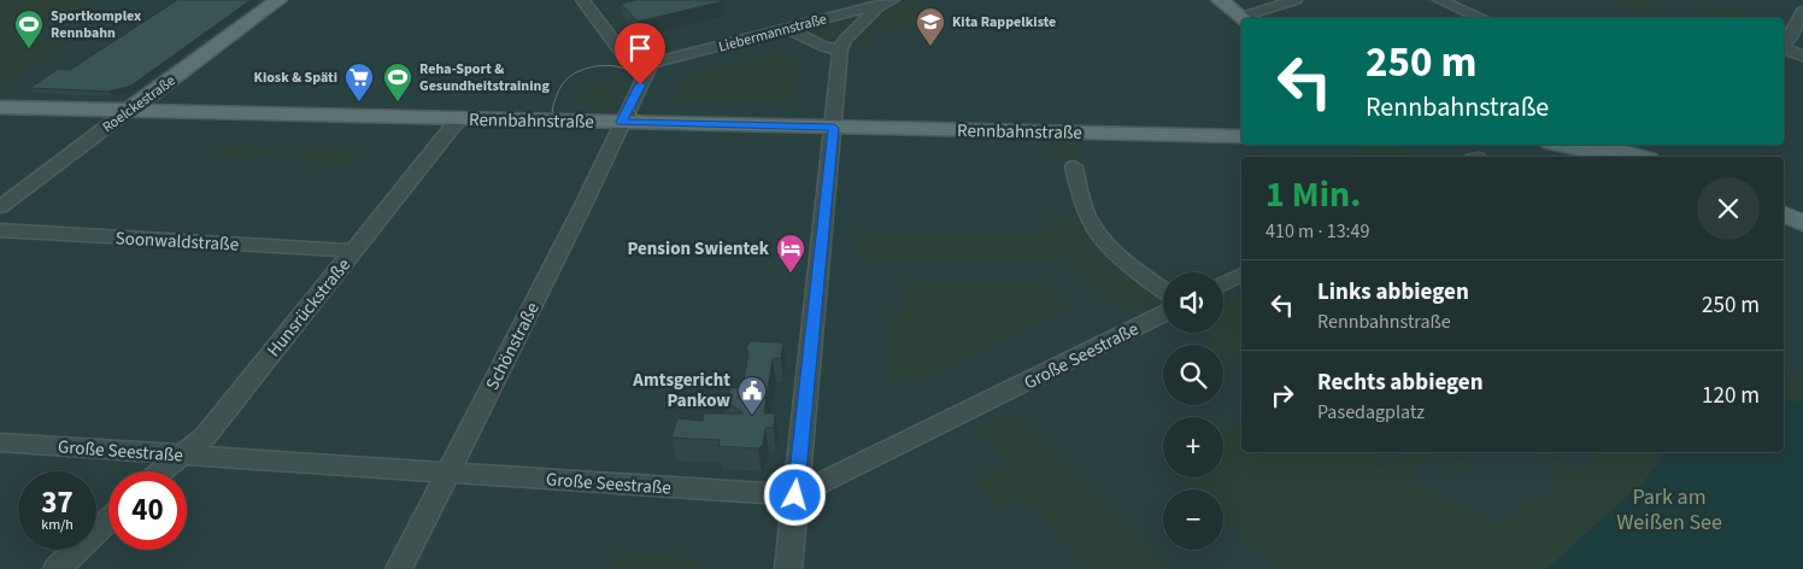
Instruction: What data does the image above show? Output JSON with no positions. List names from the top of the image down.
{
  "streets": {
    "main road": ["Roelckestraße", "Rennbahnstraße"],
    "street": [
      "Liebermannstraße",
      "Soonwaldstraße",
      "Hunsrückstraße",
      "Schönstraße",
      "Große Seestraße"
    ]
  },
  "crossings": [
    ["Liebermannstraße", "Schönstraße"],
    ["Roelckestraße", "Rennbahnstraße"],
    ["Rennbahnstraße", "Hunsrückstraße"],
    ["Rennbahnstraße", "Schönstraße"],
    ["Soonwaldstraße", "Hunsrückstraße"],
    ["Hunsrückstraße", "Große Seestraße"],
    ["Schönstraße", "Große Seestraße"]
  ],
  "parks": ["Park am Weißen See"],
  "places": {
    "school or university": ["Kita Rappelkiste"],
    "sports": ["Sportkomplex Rennbahn", "Reha-Sport & Gesundheitstraining"],
    "supermarket": ["Kiosk & Späti"],
    "hotel": ["Pension Swientek"],
    "public building": ["Amtsgericht Pankow"]
  },
  "page": {
    "turn": ["250 m", "Rennbahnstraße"],
    "heading": ["1 Min.", "410 m · 13:49"],
    "list": [
      {
        "name": "Links abbiegen",
        "note": "Rennbahnstraße",
        "value": "250 m"
      },
      {
        "name": "Rechts abbiegen",
        "note": "Pasedagplatz",
        "value": "120 m"
      }
    ],
    "map_buttons": ["+", "−"],
    "speed": "37 km/h",
    "limit": "40"
  }
}
